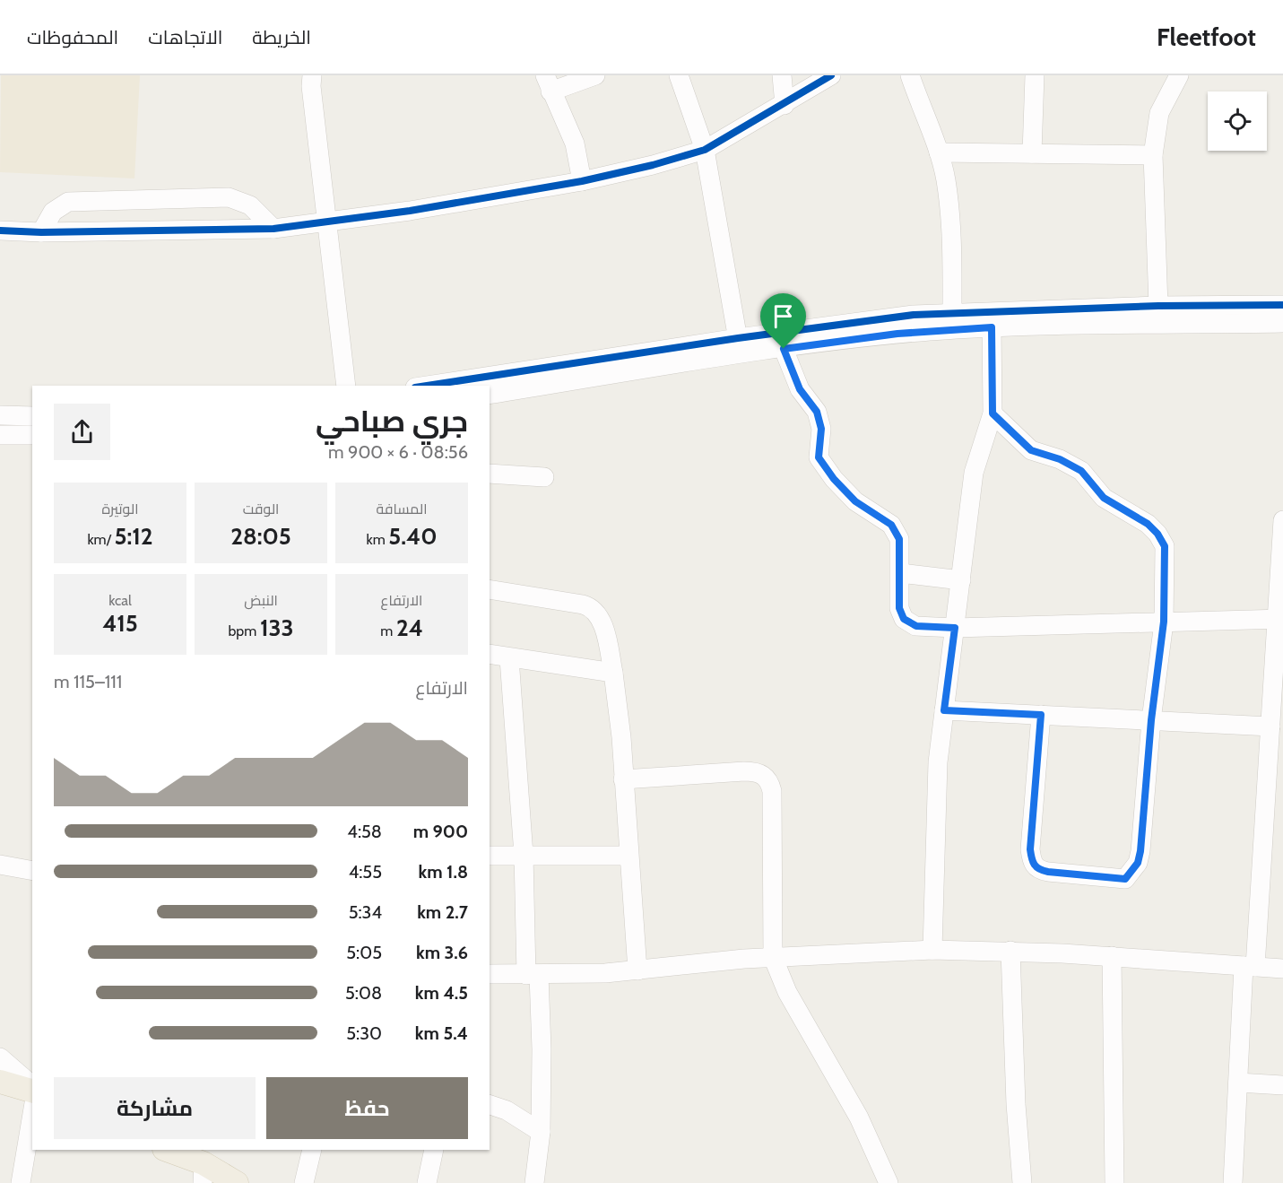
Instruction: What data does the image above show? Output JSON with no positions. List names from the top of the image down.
{
  "page": {
    "header": "Fleetfoot",
    "nav": ["الخريطة", "الاتجاهات", "المحفوظات"],
    "heading": ["جري صباحي", "08:56 · 6 × 900 m"],
    "stats": [
      ["المسافة", "5.40 km"],
      ["الوقت", "28:05"],
      ["الوتيرة", "5:12 /km"],
      ["الارتفاع", "24 m"],
      ["النبض", "133 bpm"],
      ["kcal", "415"]
    ],
    "chart": ["الارتفاع", "111–115 m"],
    "list": [
      {
        "name": "900 m",
        "note": "4:58"
      },
      {
        "name": "1.8 km",
        "note": "4:55"
      },
      {
        "name": "2.7 km",
        "note": "5:34"
      },
      {
        "name": "3.6 km",
        "note": "5:05"
      },
      {
        "name": "4.5 km",
        "note": "5:08"
      },
      {
        "name": "5.4 km",
        "note": "5:30"
      }
    ],
    "buttons": ["حفظ", "مشاركة"]
  }
}
